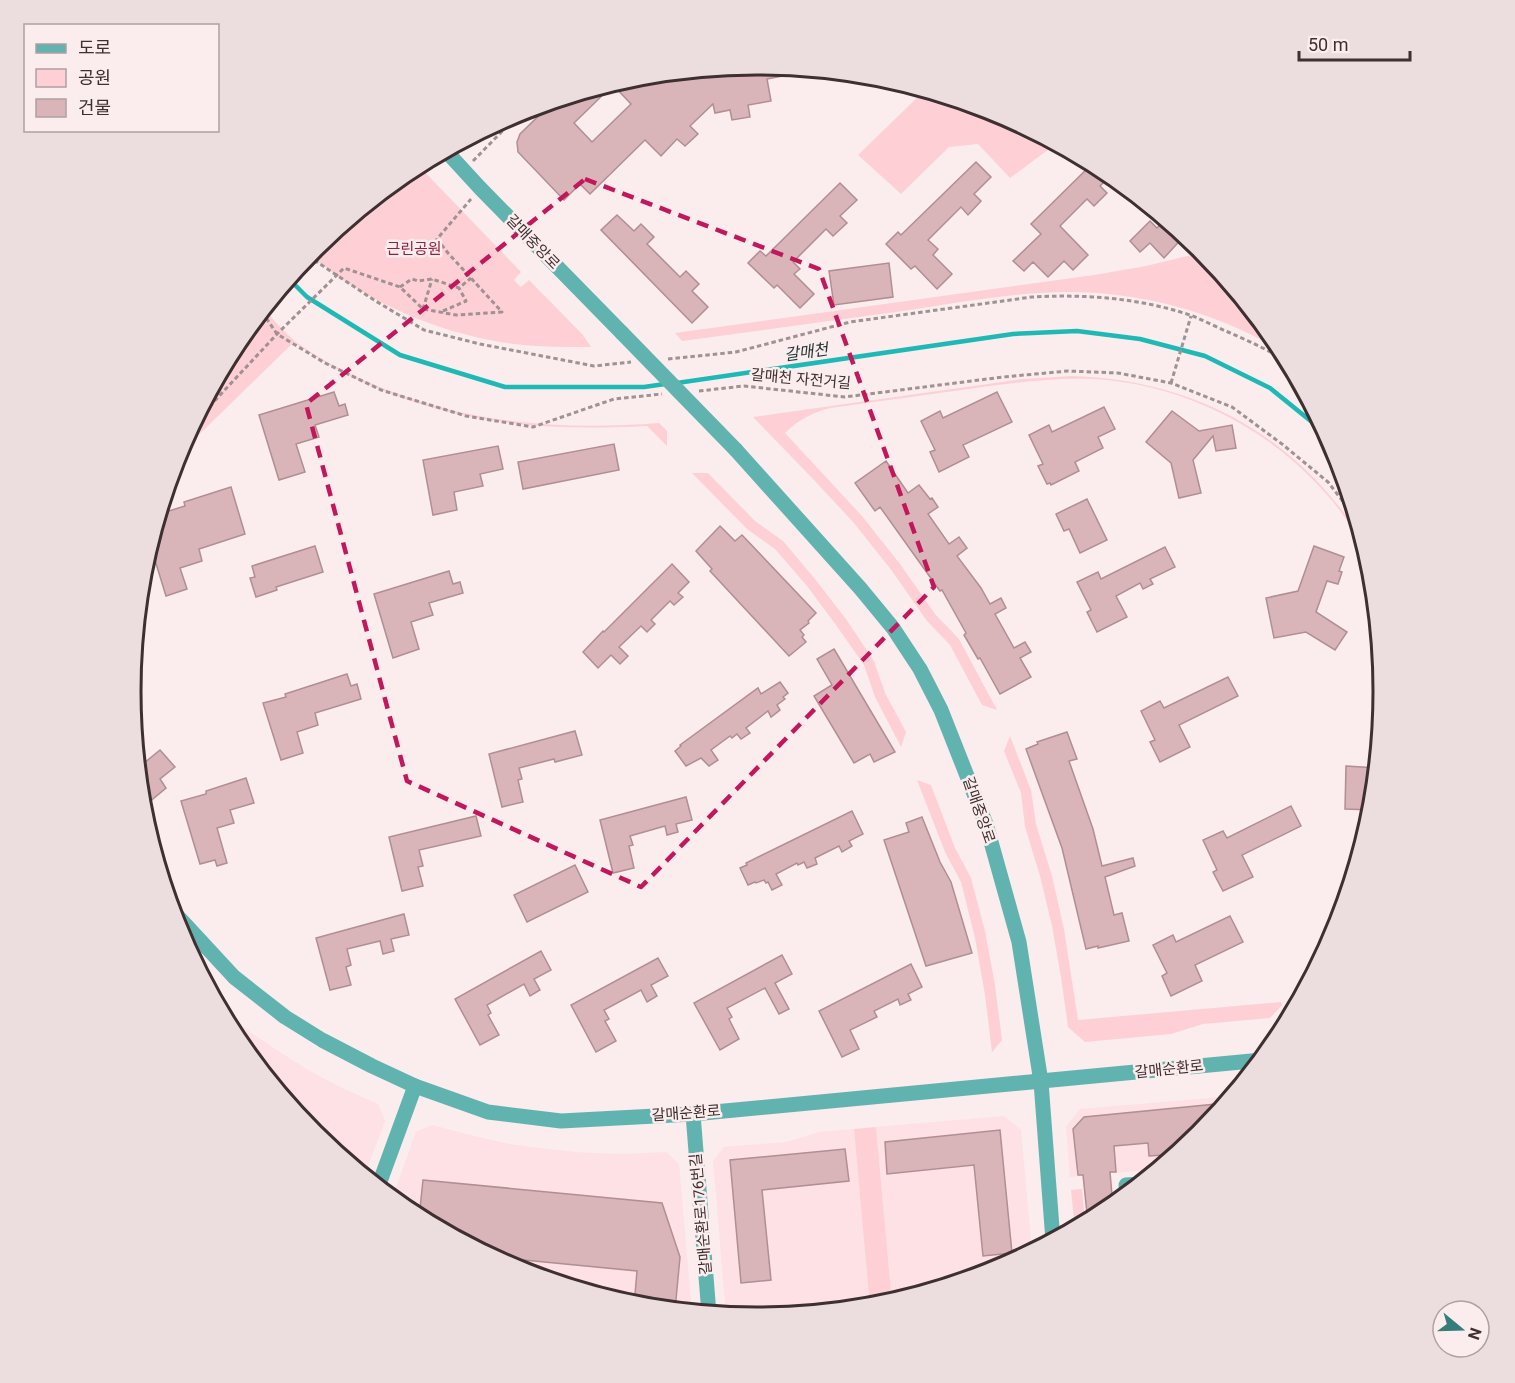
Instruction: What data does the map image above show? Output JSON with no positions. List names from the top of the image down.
{
  "streets": {
    "street": ["갈매중앙로", "갈매순환로", "갈매순환로176번길"],
    "path": ["갈매천 자전거길"]
  },
  "crossings": [
    ["갈매중앙로", "갈매순환로"],
    ["갈매순환로", "갈매순환로176번길"]
  ],
  "water": ["갈매천"],
  "parks": ["근린공원"],
  "legend": ["도로", "공원", "건물"],
  "scale_bar": "50 m",
  "north": "right"
}
